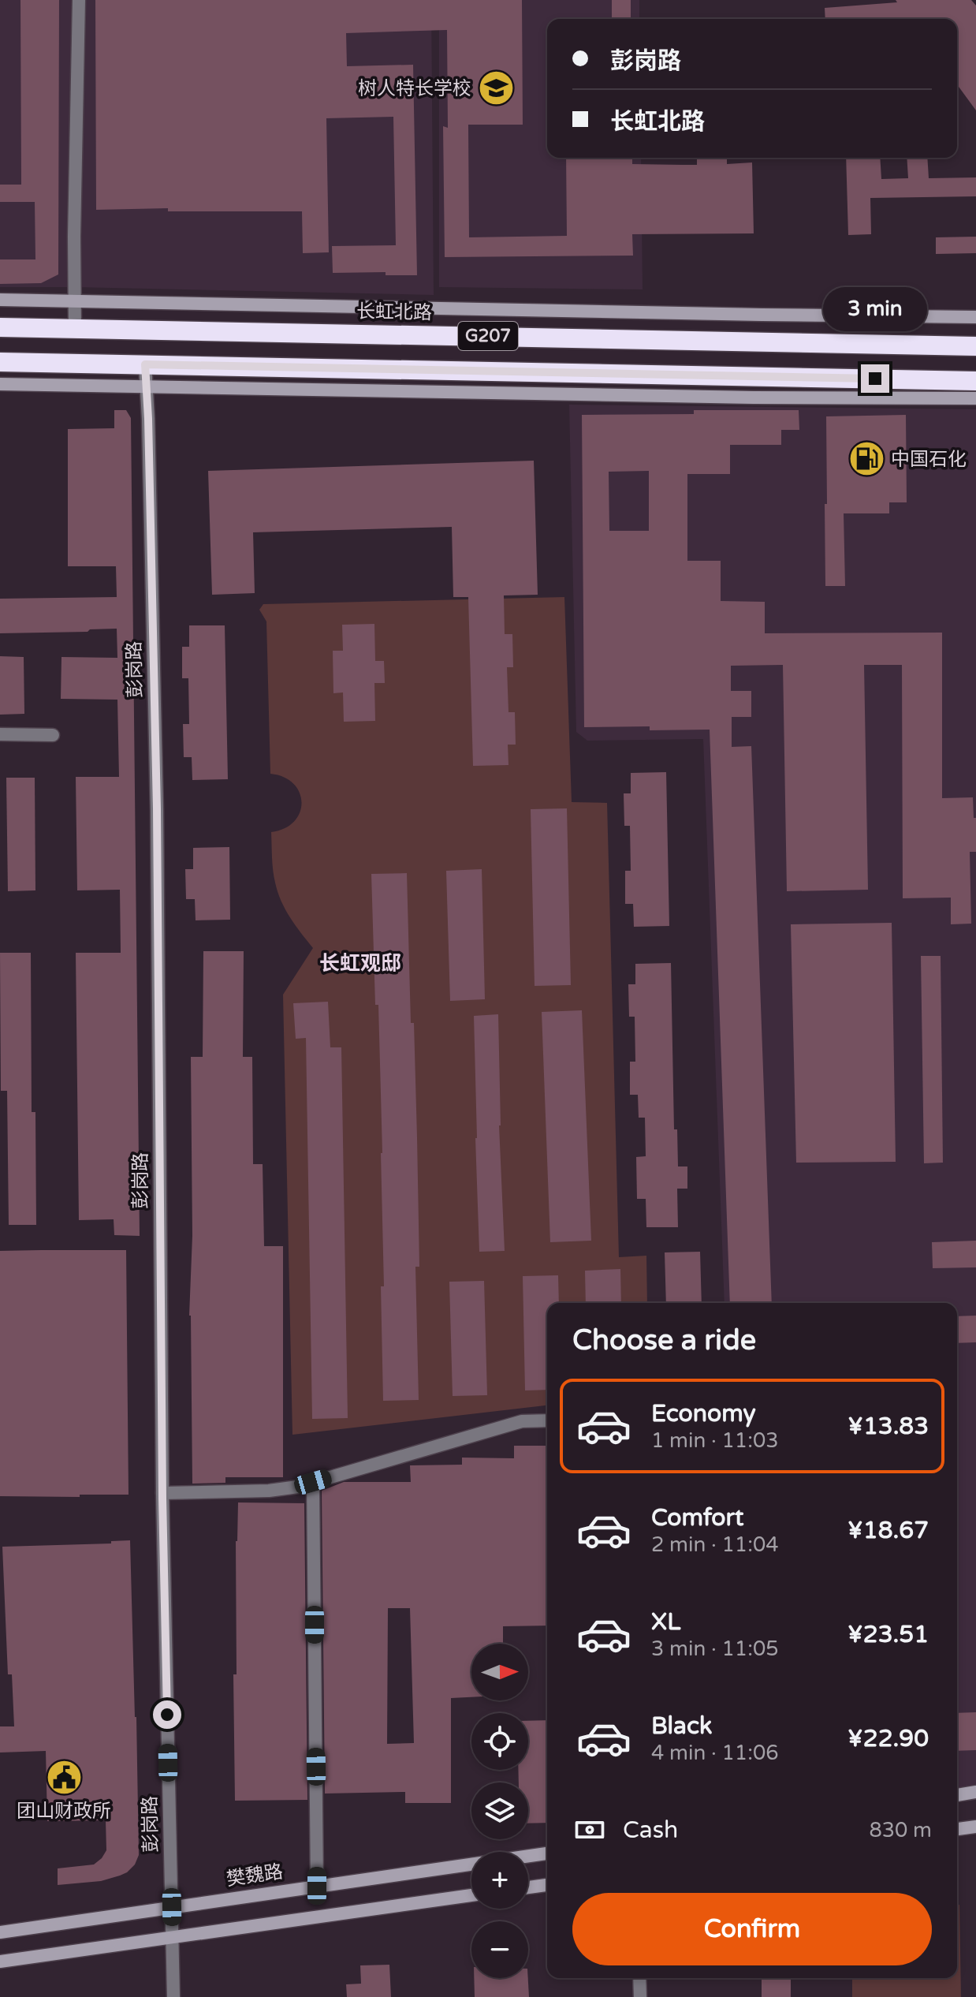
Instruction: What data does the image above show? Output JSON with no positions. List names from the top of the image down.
{
  "streets": {
    "highway": ["长虹北路", "G207"],
    "street": ["彭岗路", "樊魏路"]
  },
  "crossings": [
    ["G207", "彭岗路"],
    ["彭岗路", "樊魏路"]
  ],
  "districts": ["长虹观邸"],
  "places": {
    "school or university": ["树人特长学校"],
    "fuel station": ["中国石化"],
    "public building": ["团山财政所"]
  },
  "north": "right",
  "page": {
    "banner": ["彭岗路", "长虹北路"],
    "bubble": "3 min",
    "heading": "Choose a ride",
    "list": [
      {
        "name": "Economy",
        "note": "1 min · 11:03",
        "value": "¥13.83"
      },
      {
        "name": "Comfort",
        "note": "2 min · 11:04",
        "value": "¥18.67"
      },
      {
        "name": "XL",
        "note": "3 min · 11:05",
        "value": "¥23.51"
      },
      {
        "name": "Black",
        "note": "4 min · 11:06",
        "value": "¥22.90"
      }
    ],
    "map_buttons": ["+", "−"],
    "pay": ["Cash", "830 m"],
    "buttons": "Confirm"
  }
}
